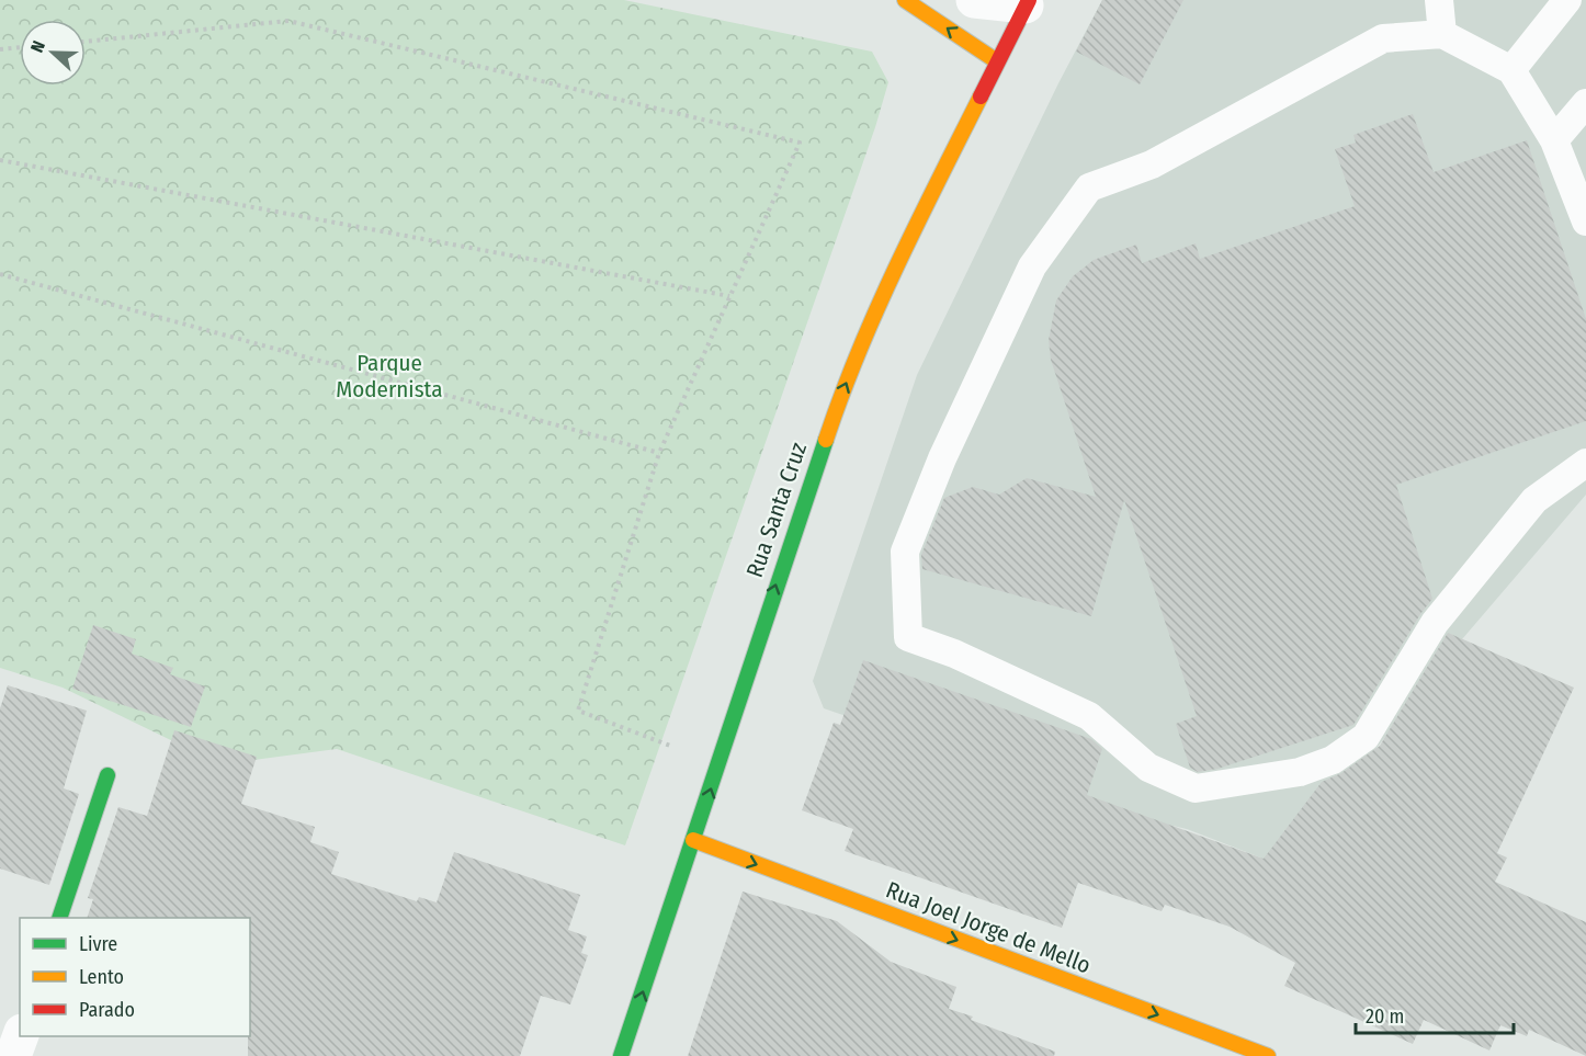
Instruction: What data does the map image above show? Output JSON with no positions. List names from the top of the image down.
{
  "streets": {
    "street": ["Rua Santa Cruz", "Rua Joel Jorge de Mello"]
  },
  "crossings": [
    ["Rua Santa Cruz", "Rua Joel Jorge de Mello"]
  ],
  "one_way": ["Rua Santa Cruz", "Rua Joel Jorge de Mello"],
  "parks": ["Parque Modernista"],
  "legend": ["Livre", "Lento", "Parado"],
  "scale_bar": "20 m",
  "north": "left"
}
